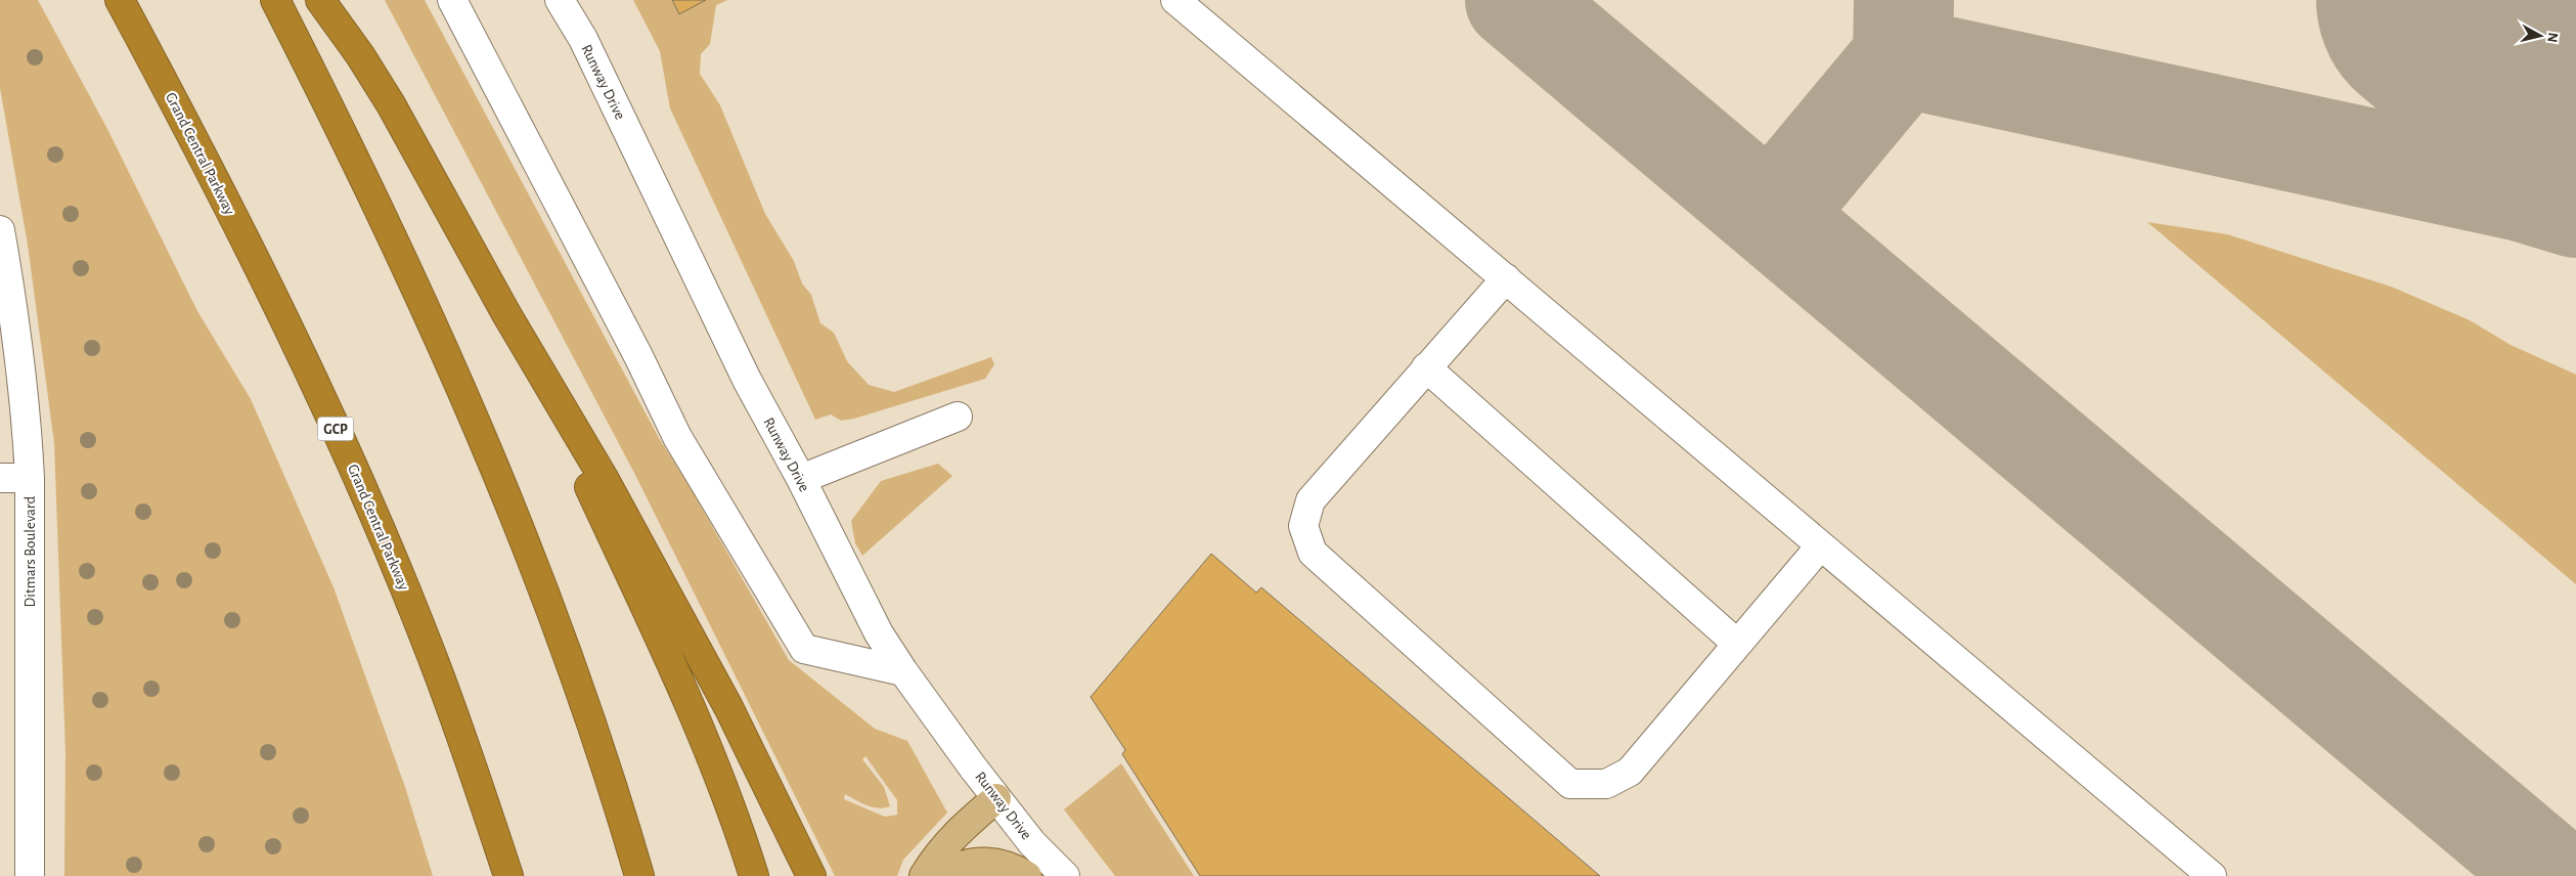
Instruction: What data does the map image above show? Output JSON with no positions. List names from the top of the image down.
{
  "streets": {
    "highway": ["Grand Central Parkway", "GCP"],
    "street": ["Runway Drive", "Ditmars Boulevard"]
  },
  "north": "right"
}
